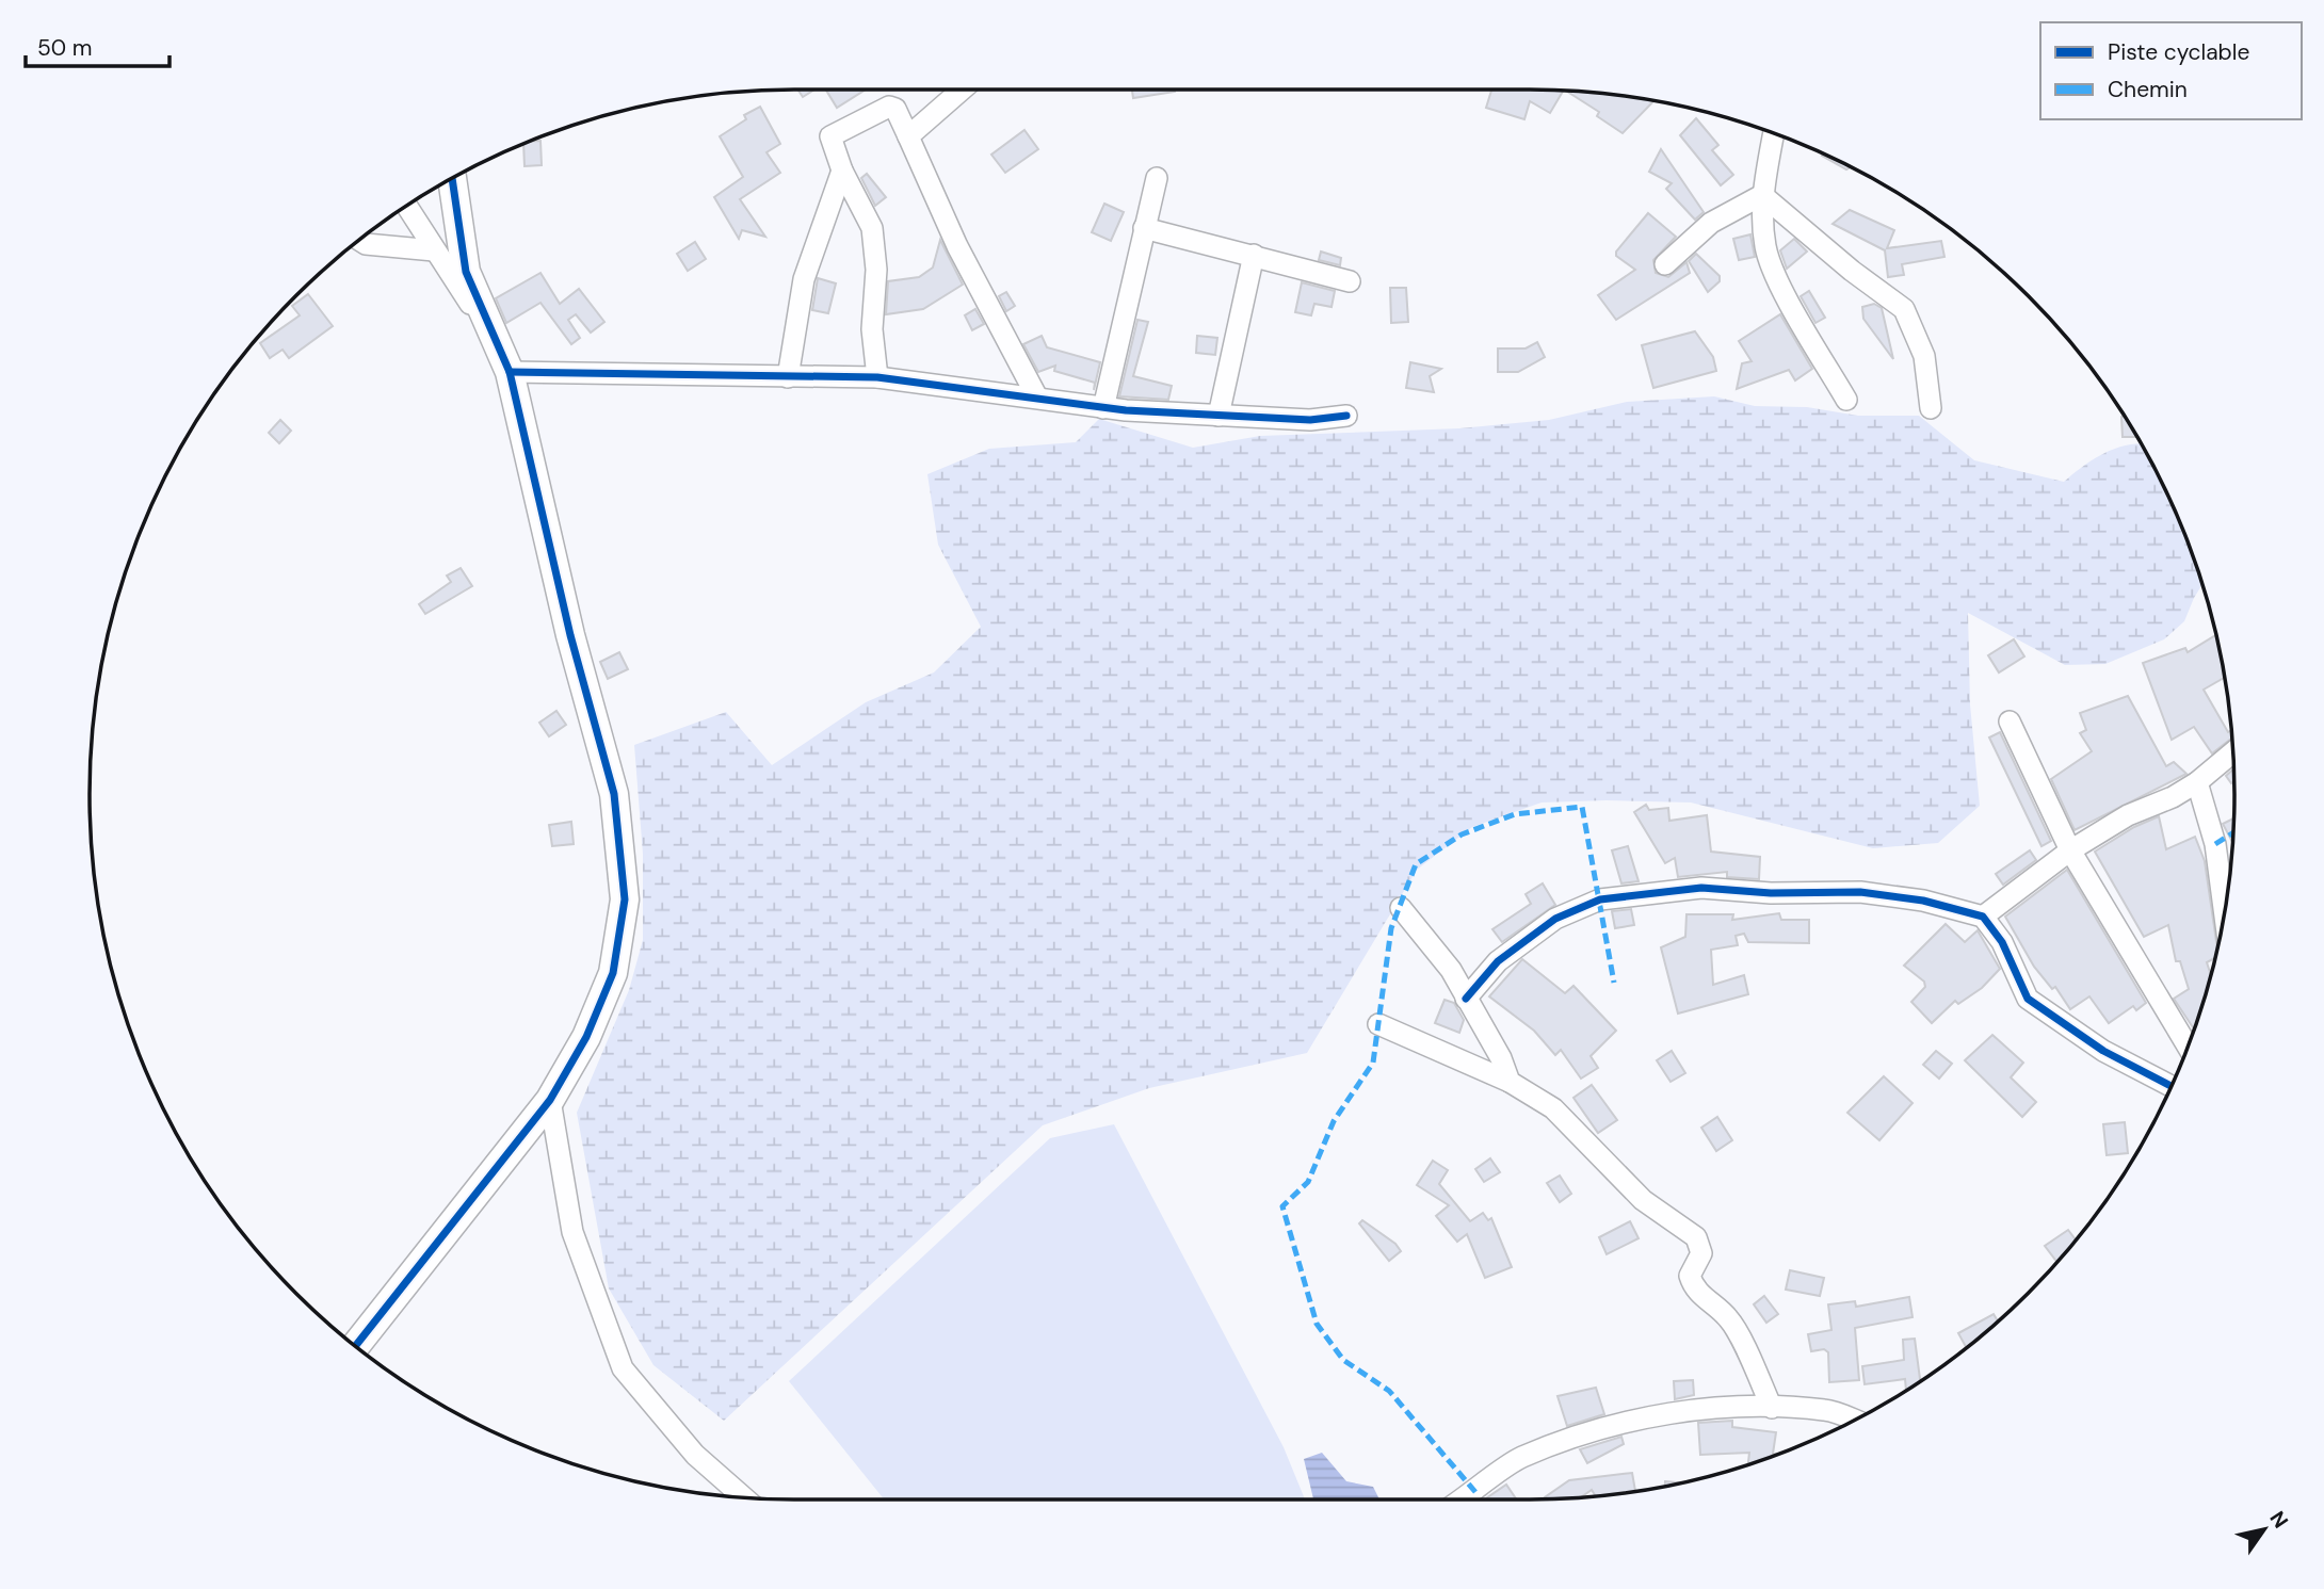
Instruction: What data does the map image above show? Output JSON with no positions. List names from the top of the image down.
{
  "legend": ["Piste cyclable", "Chemin"],
  "scale_bar": "50 m",
  "north": "top right"
}
